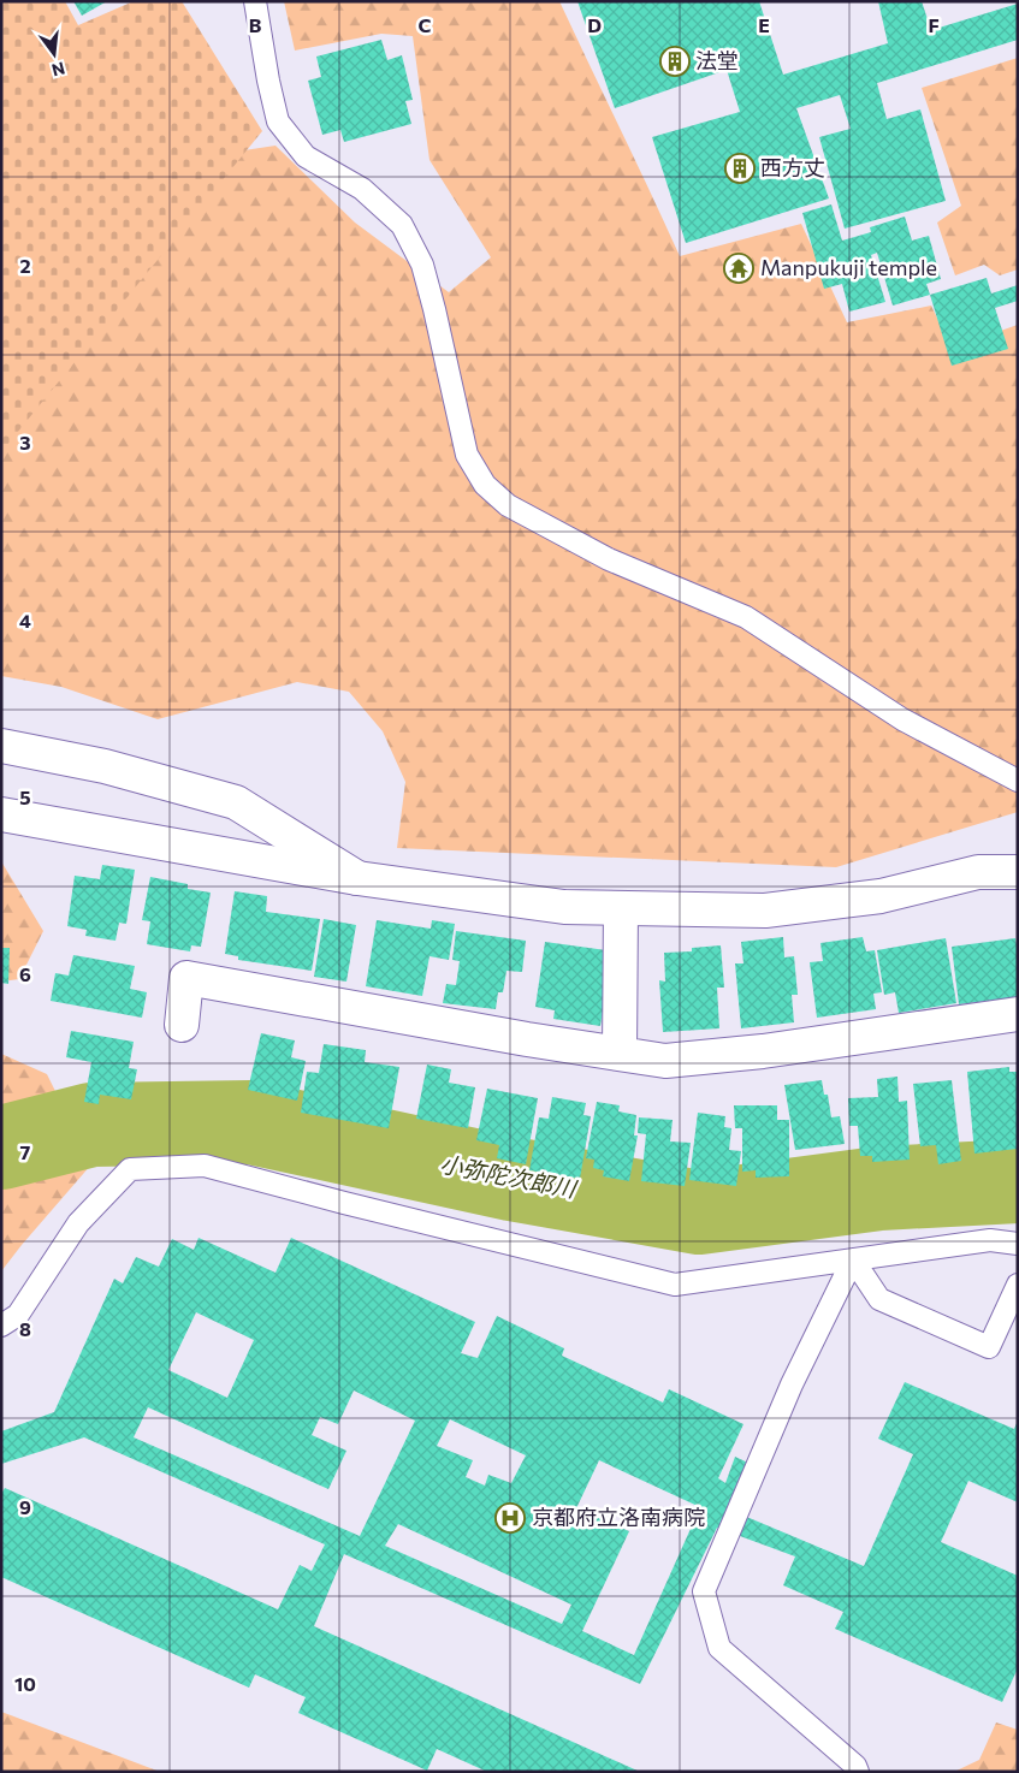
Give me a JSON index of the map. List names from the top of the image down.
{
  "water": ["小弥陀次郎川"],
  "places": {
    "building": ["法堂", "西方丈"],
    "temple": ["Manpukuji temple"],
    "hospital": ["京都府立洛南病院"]
  },
  "north": "bottom",
  "grid": {
    "columns": [
      "B",
      "C",
      "D",
      "E",
      "F"
    ],
    "rows": [
      "2",
      "3",
      "4",
      "5",
      "6",
      "7",
      "8",
      "9",
      "10"
    ]
  }
}
